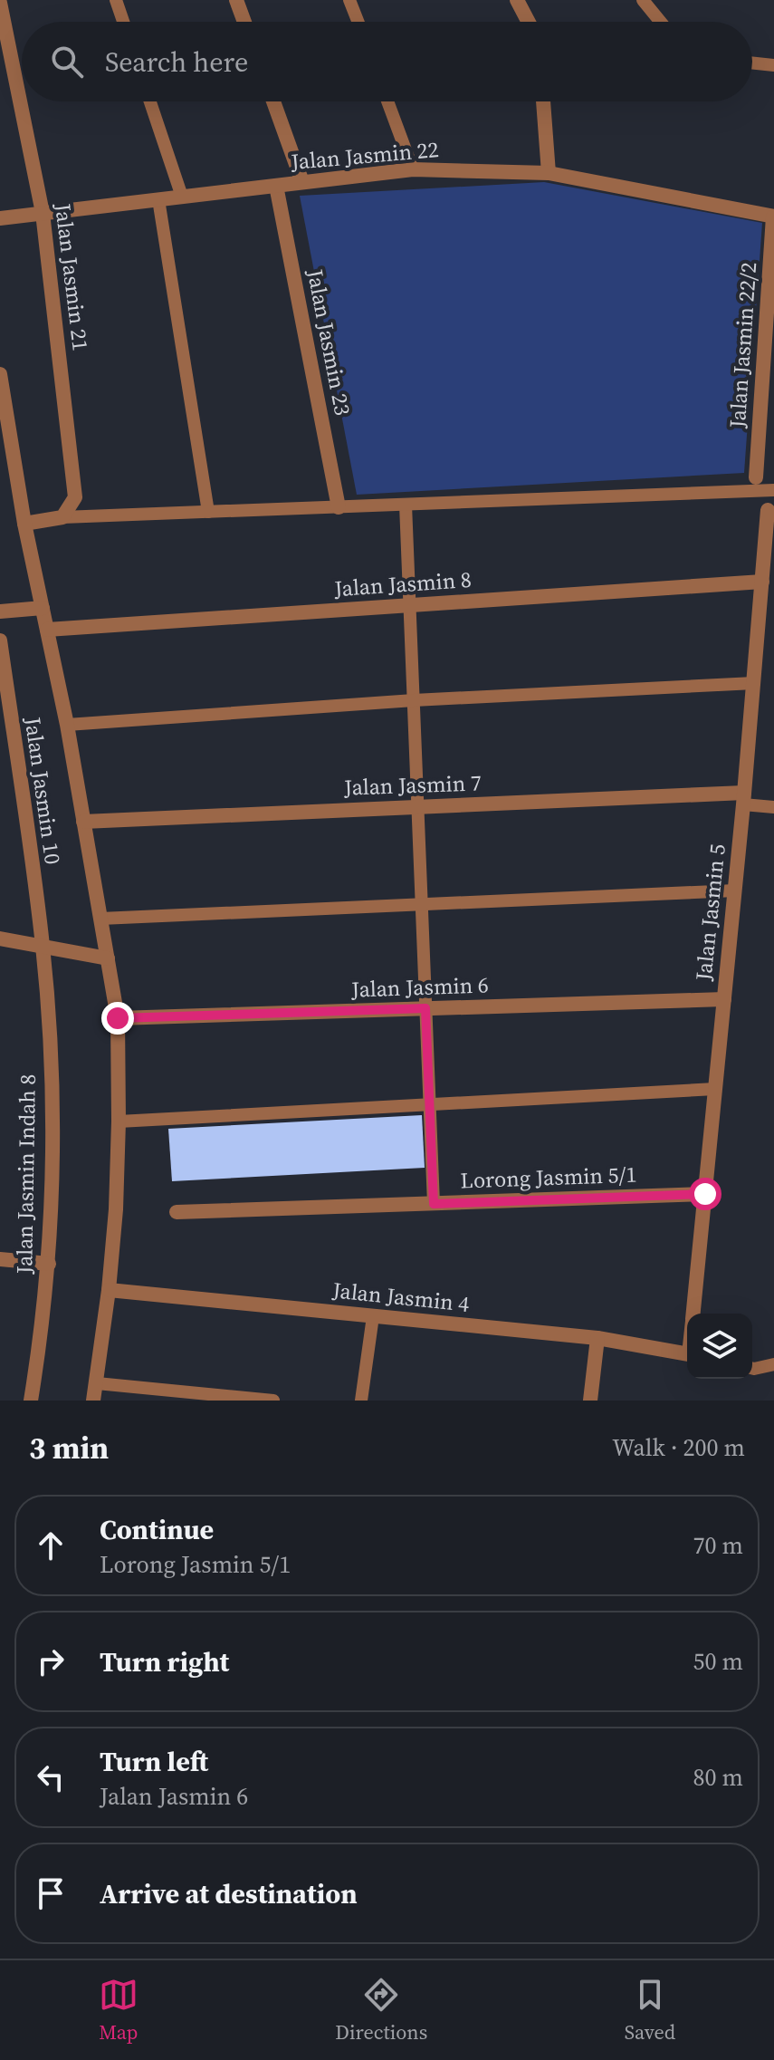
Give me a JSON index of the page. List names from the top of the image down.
{
  "streets": {
    "street": [
      "Jalan Jasmin 22",
      "Jalan Jasmin 21",
      "Jalan Jasmin 23",
      "Jalan Jasmin 22/2",
      "Jalan Jasmin 8",
      "Jalan Jasmin 7",
      "Jalan Jasmin 10",
      "Jalan Jasmin 5",
      "Jalan Jasmin 6",
      "Jalan Jasmin Indah 8",
      "Lorong Jasmin 5/1",
      "Jalan Jasmin 4"
    ]
  },
  "crossings": [
    ["Jalan Jasmin 22", "Jalan Jasmin 21"],
    ["Jalan Jasmin 22", "Jalan Jasmin 23"],
    ["Jalan Jasmin 22", "Jalan Jasmin 22/2"],
    ["Jalan Jasmin 8", "Jalan Jasmin 5"],
    ["Jalan Jasmin 7", "Jalan Jasmin 5"],
    ["Jalan Jasmin 10", "Jalan Jasmin Indah 8"],
    ["Jalan Jasmin 5", "Jalan Jasmin 6"],
    ["Jalan Jasmin 5", "Lorong Jasmin 5/1"]
  ],
  "page": {
    "search": "Search here",
    "heading": ["3 min", "Walk · 200 m"],
    "list": [
      ["Continue", "Lorong Jasmin 5/1", "70 m"],
      ["Turn right", "50 m"],
      ["Turn left", "Jalan Jasmin 6", "80 m"],
      "Arrive at destination"
    ],
    "nav": ["Map", "Directions", "Saved"]
  }
}
